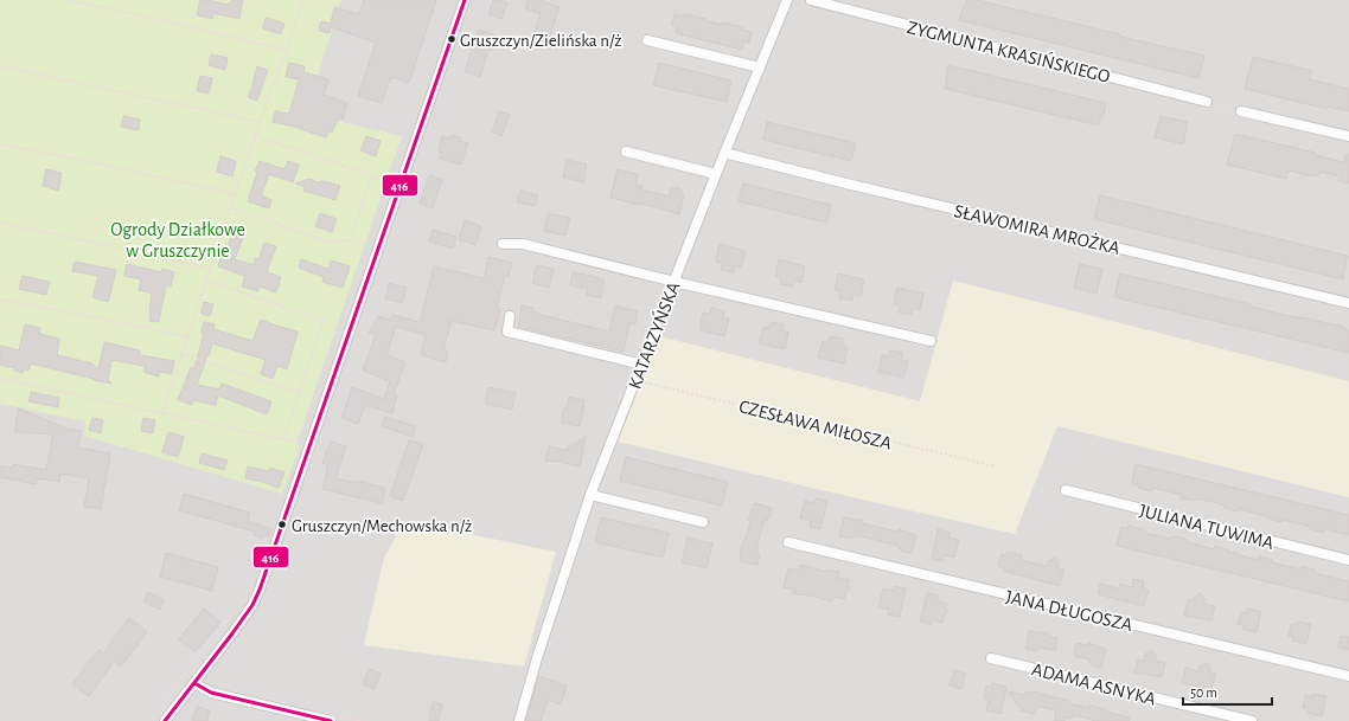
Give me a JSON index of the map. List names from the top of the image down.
{
  "streets": {
    "street": [
      "ZYGMUNTA KRASIŃSKIEGO",
      "SŁAWOMIRA MROŻKA",
      "KATARZYŃSKA",
      "JULIANA TUWIMA",
      "JANA DŁUGOSZA",
      "ADAMA ASNYKA"
    ],
    "path": ["CZESŁAWA MIŁOSZA"]
  },
  "crossings": [
    ["SŁAWOMIRA MROŻKA", "KATARZYŃSKA"],
    ["KATARZYŃSKA", "CZESŁAWA MIŁOSZA"]
  ],
  "parks": ["Ogrody Działkowe w Gruszczynie"],
  "places": ["Gruszczyn/Zielińska n/ż", "Gruszczyn/Mechowska n/ż"],
  "lines": ["transit line 416"],
  "scale_bar": "50 m"
}
